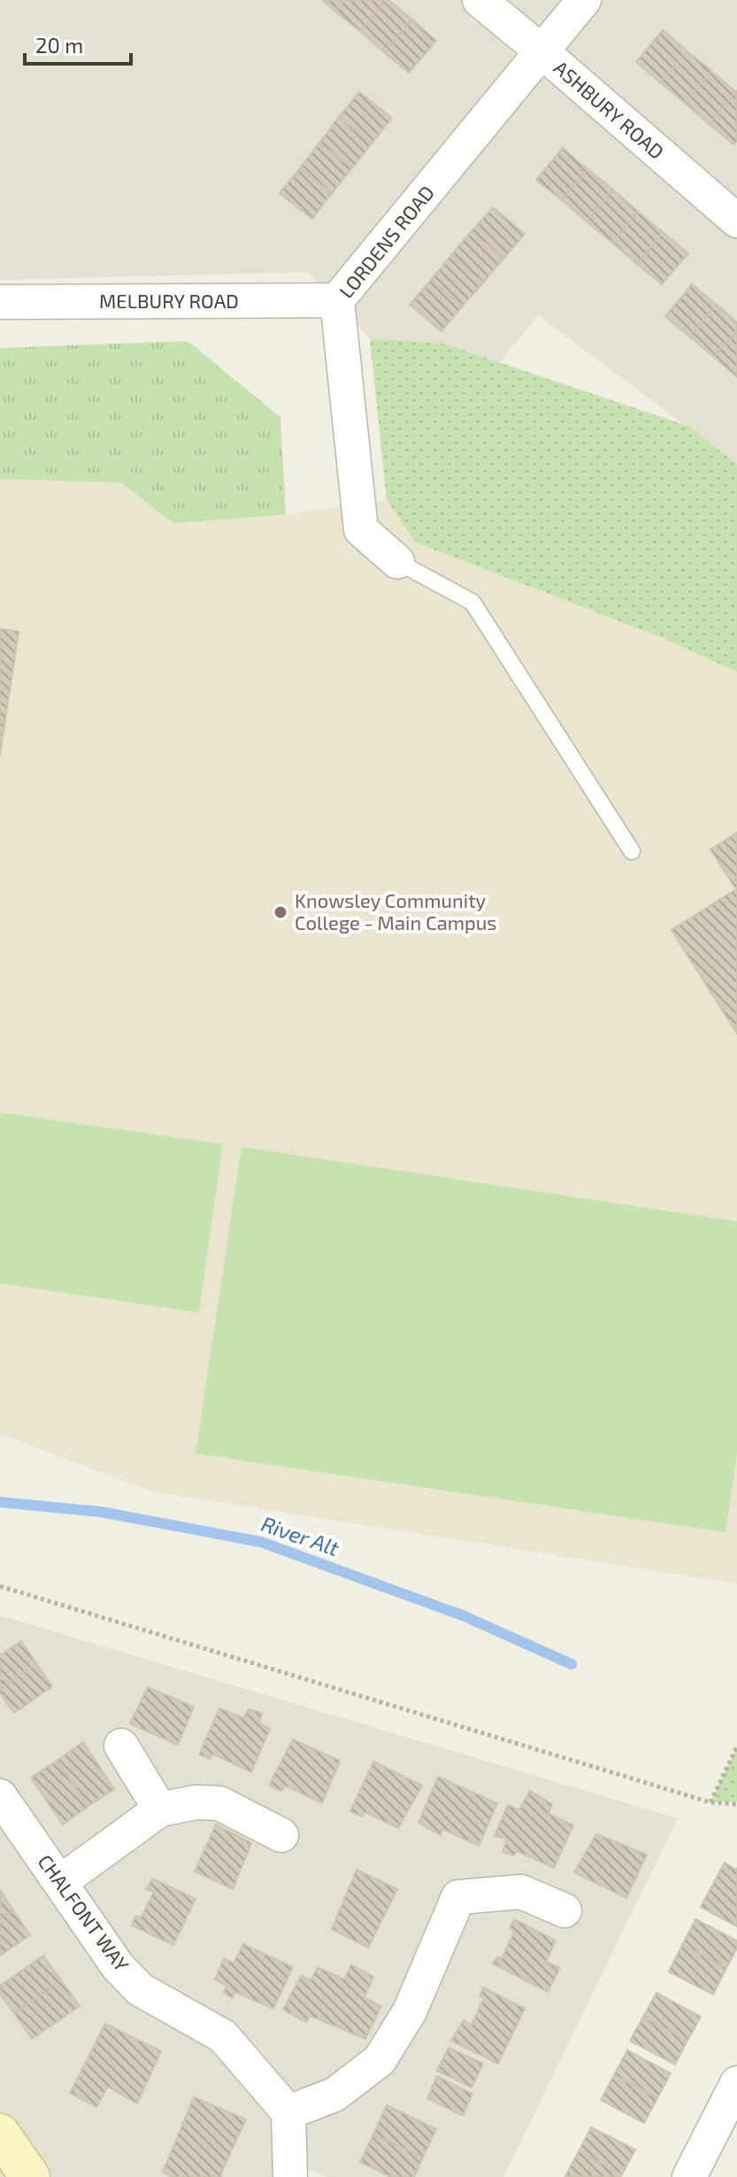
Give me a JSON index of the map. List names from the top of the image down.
{
  "streets": {
    "street": [
      "ASHBURY ROAD",
      "LORDENS ROAD",
      "MELBURY ROAD",
      "CHALFONT WAY"
    ]
  },
  "crossings": [
    ["ASHBURY ROAD", "LORDENS ROAD"],
    ["LORDENS ROAD", "MELBURY ROAD"]
  ],
  "water": ["River Alt"],
  "places": ["Knowsley Community College - Main Campus"],
  "scale_bar": "20 m"
}
